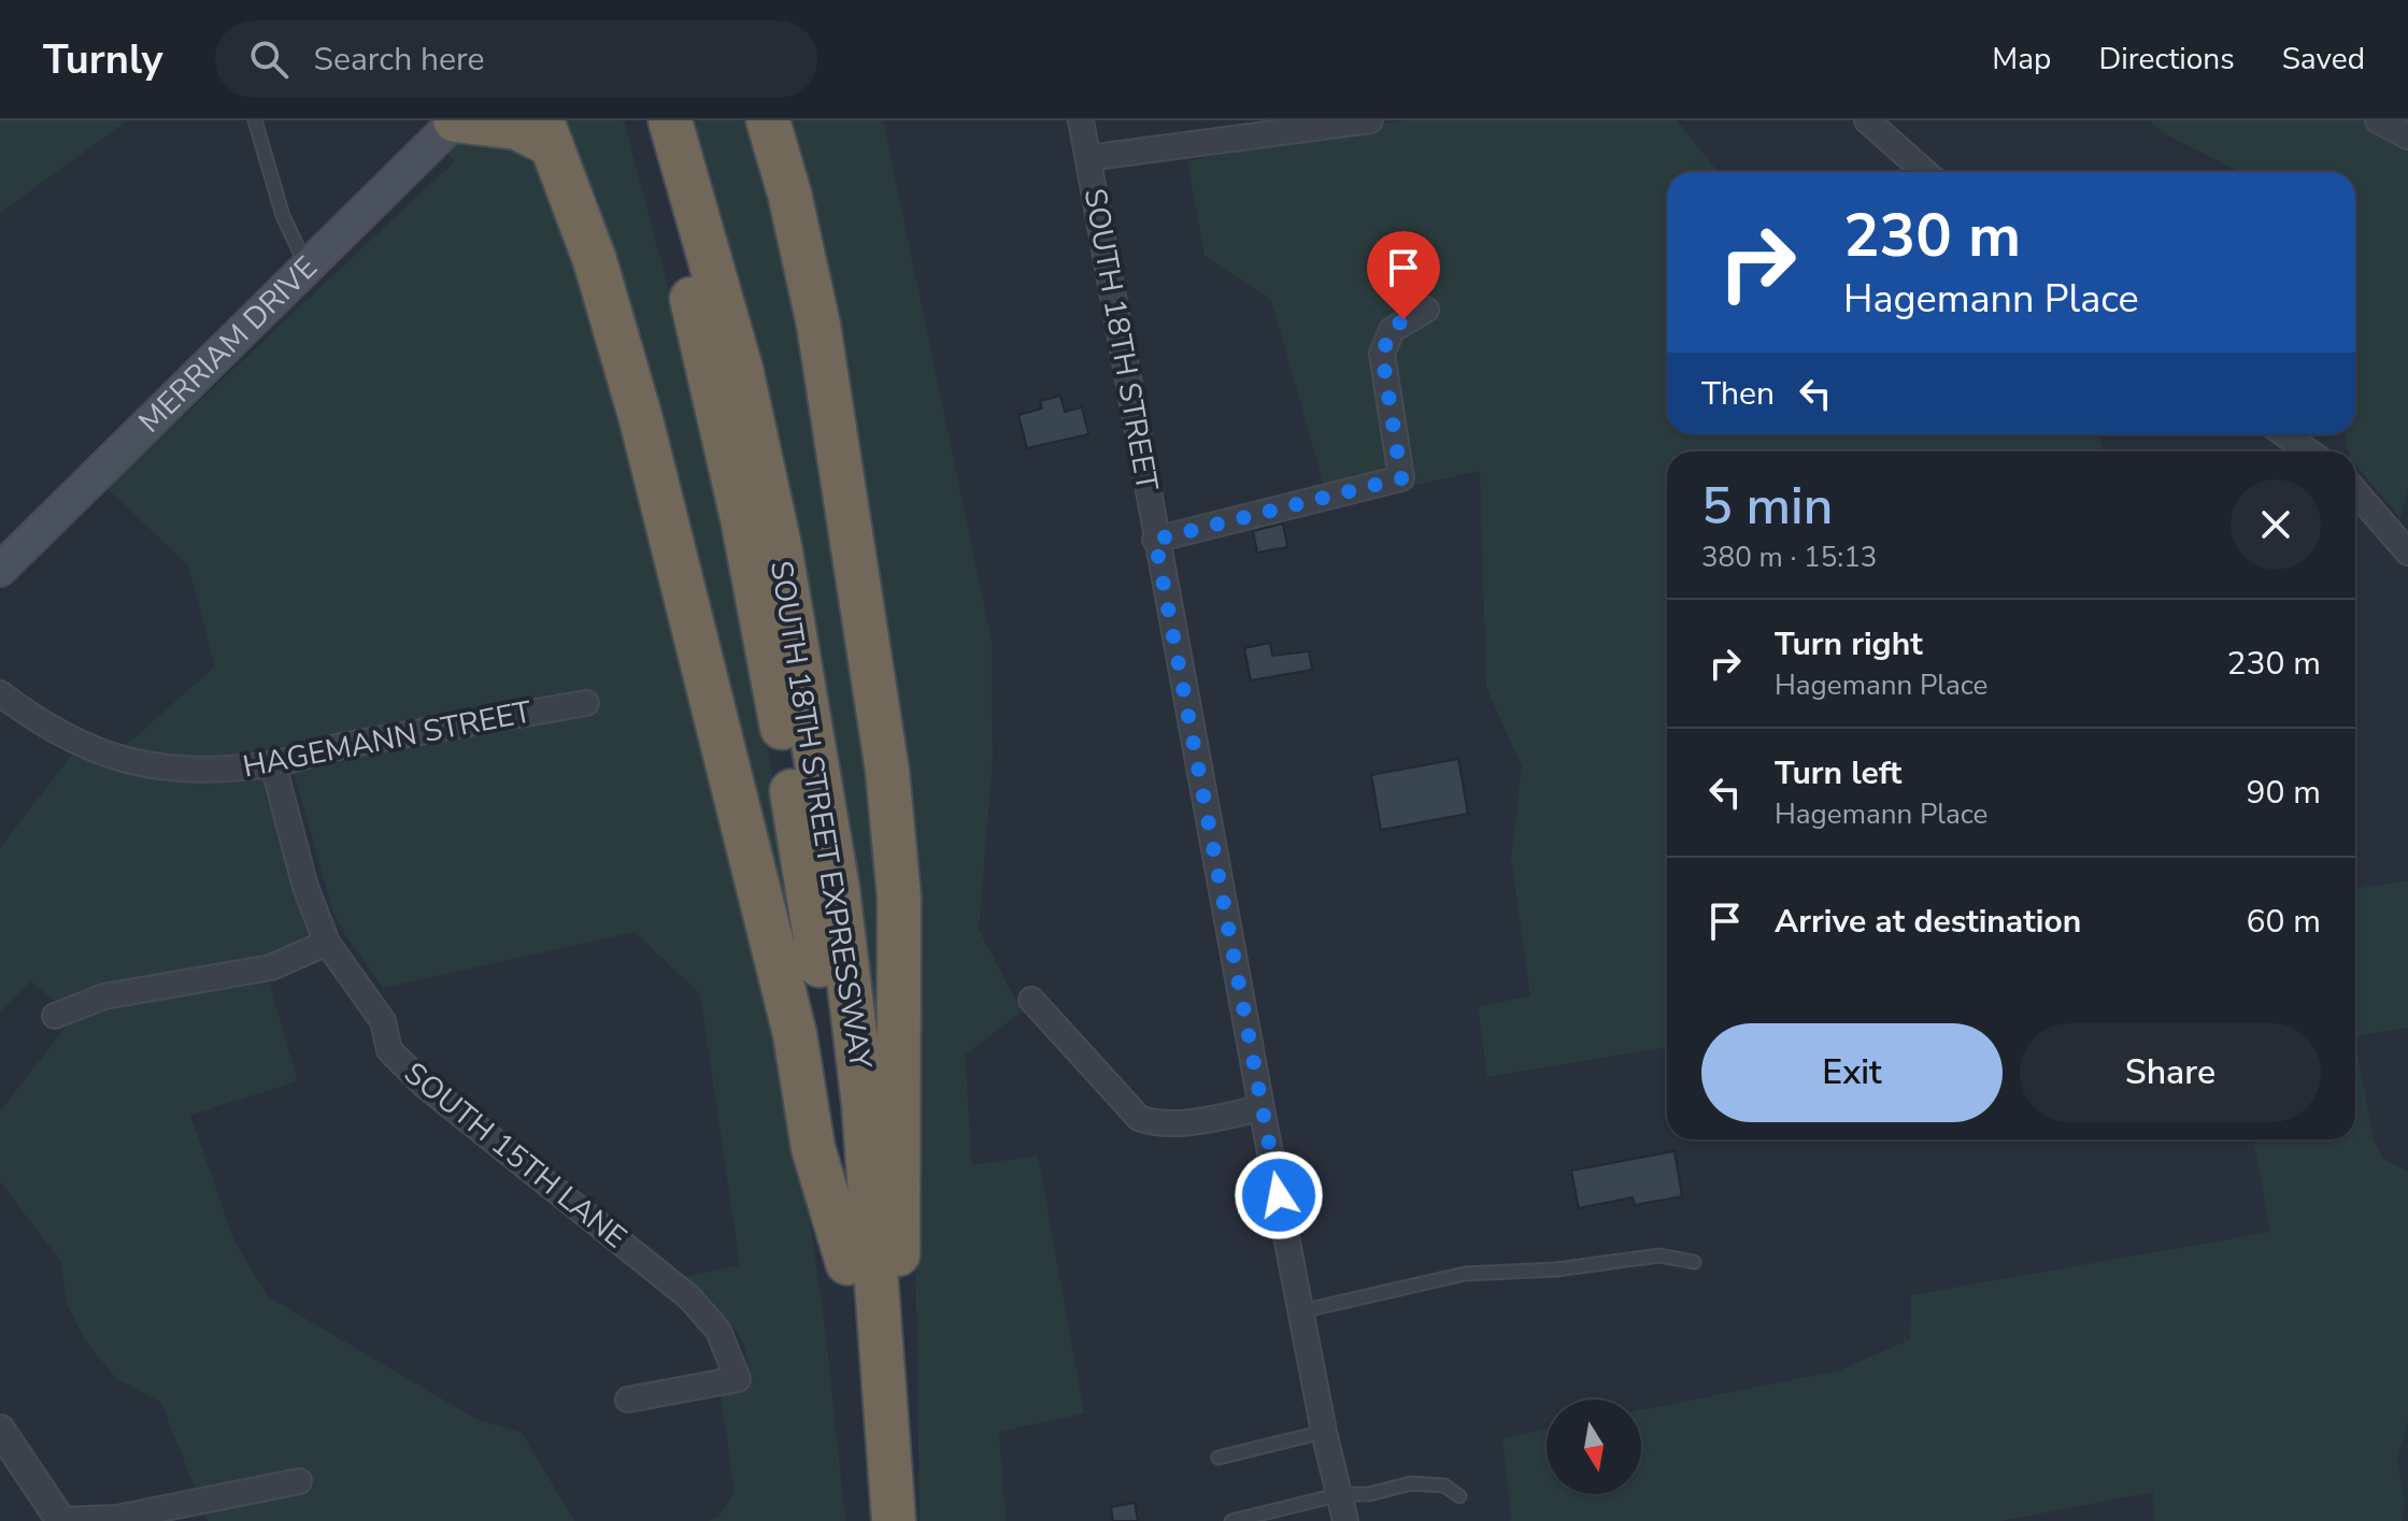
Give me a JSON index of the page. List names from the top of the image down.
{
  "streets": {
    "highway": ["SOUTH 18TH STREET EXPRESSWAY"],
    "main road": ["MERRIAM DRIVE"],
    "street": ["SOUTH 18TH STREET", "HAGEMANN STREET", "SOUTH 15TH LANE"]
  },
  "crossings": [
    ["HAGEMANN STREET", "SOUTH 15TH LANE"]
  ],
  "north": "bottom",
  "page": {
    "header": "Turnly",
    "search": "Search here",
    "nav": ["Map", "Directions", "Saved"],
    "turn": ["230 m", "Hagemann Place"],
    "then": "Then",
    "heading": ["5 min", "380 m · 15:13"],
    "list": [
      {
        "name": "Turn right",
        "note": "Hagemann Place",
        "value": "230 m"
      },
      {
        "name": "Turn left",
        "note": "Hagemann Place",
        "value": "90 m"
      },
      {
        "name": "Arrive at destination",
        "value": "60 m"
      }
    ],
    "buttons": ["Exit", "Share"]
  }
}
